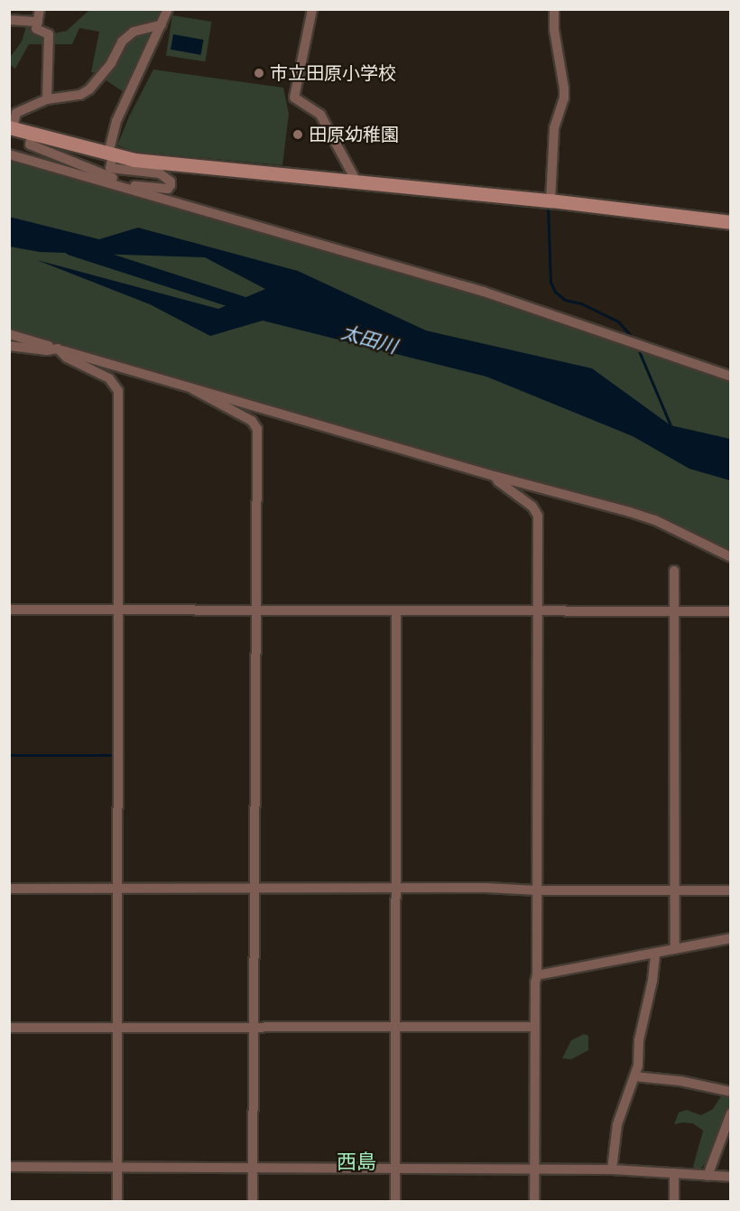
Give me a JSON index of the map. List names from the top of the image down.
{
  "districts": ["西島"],
  "water": ["太田川"],
  "places": ["市立田原小学校", "田原幼稚園"]
}
